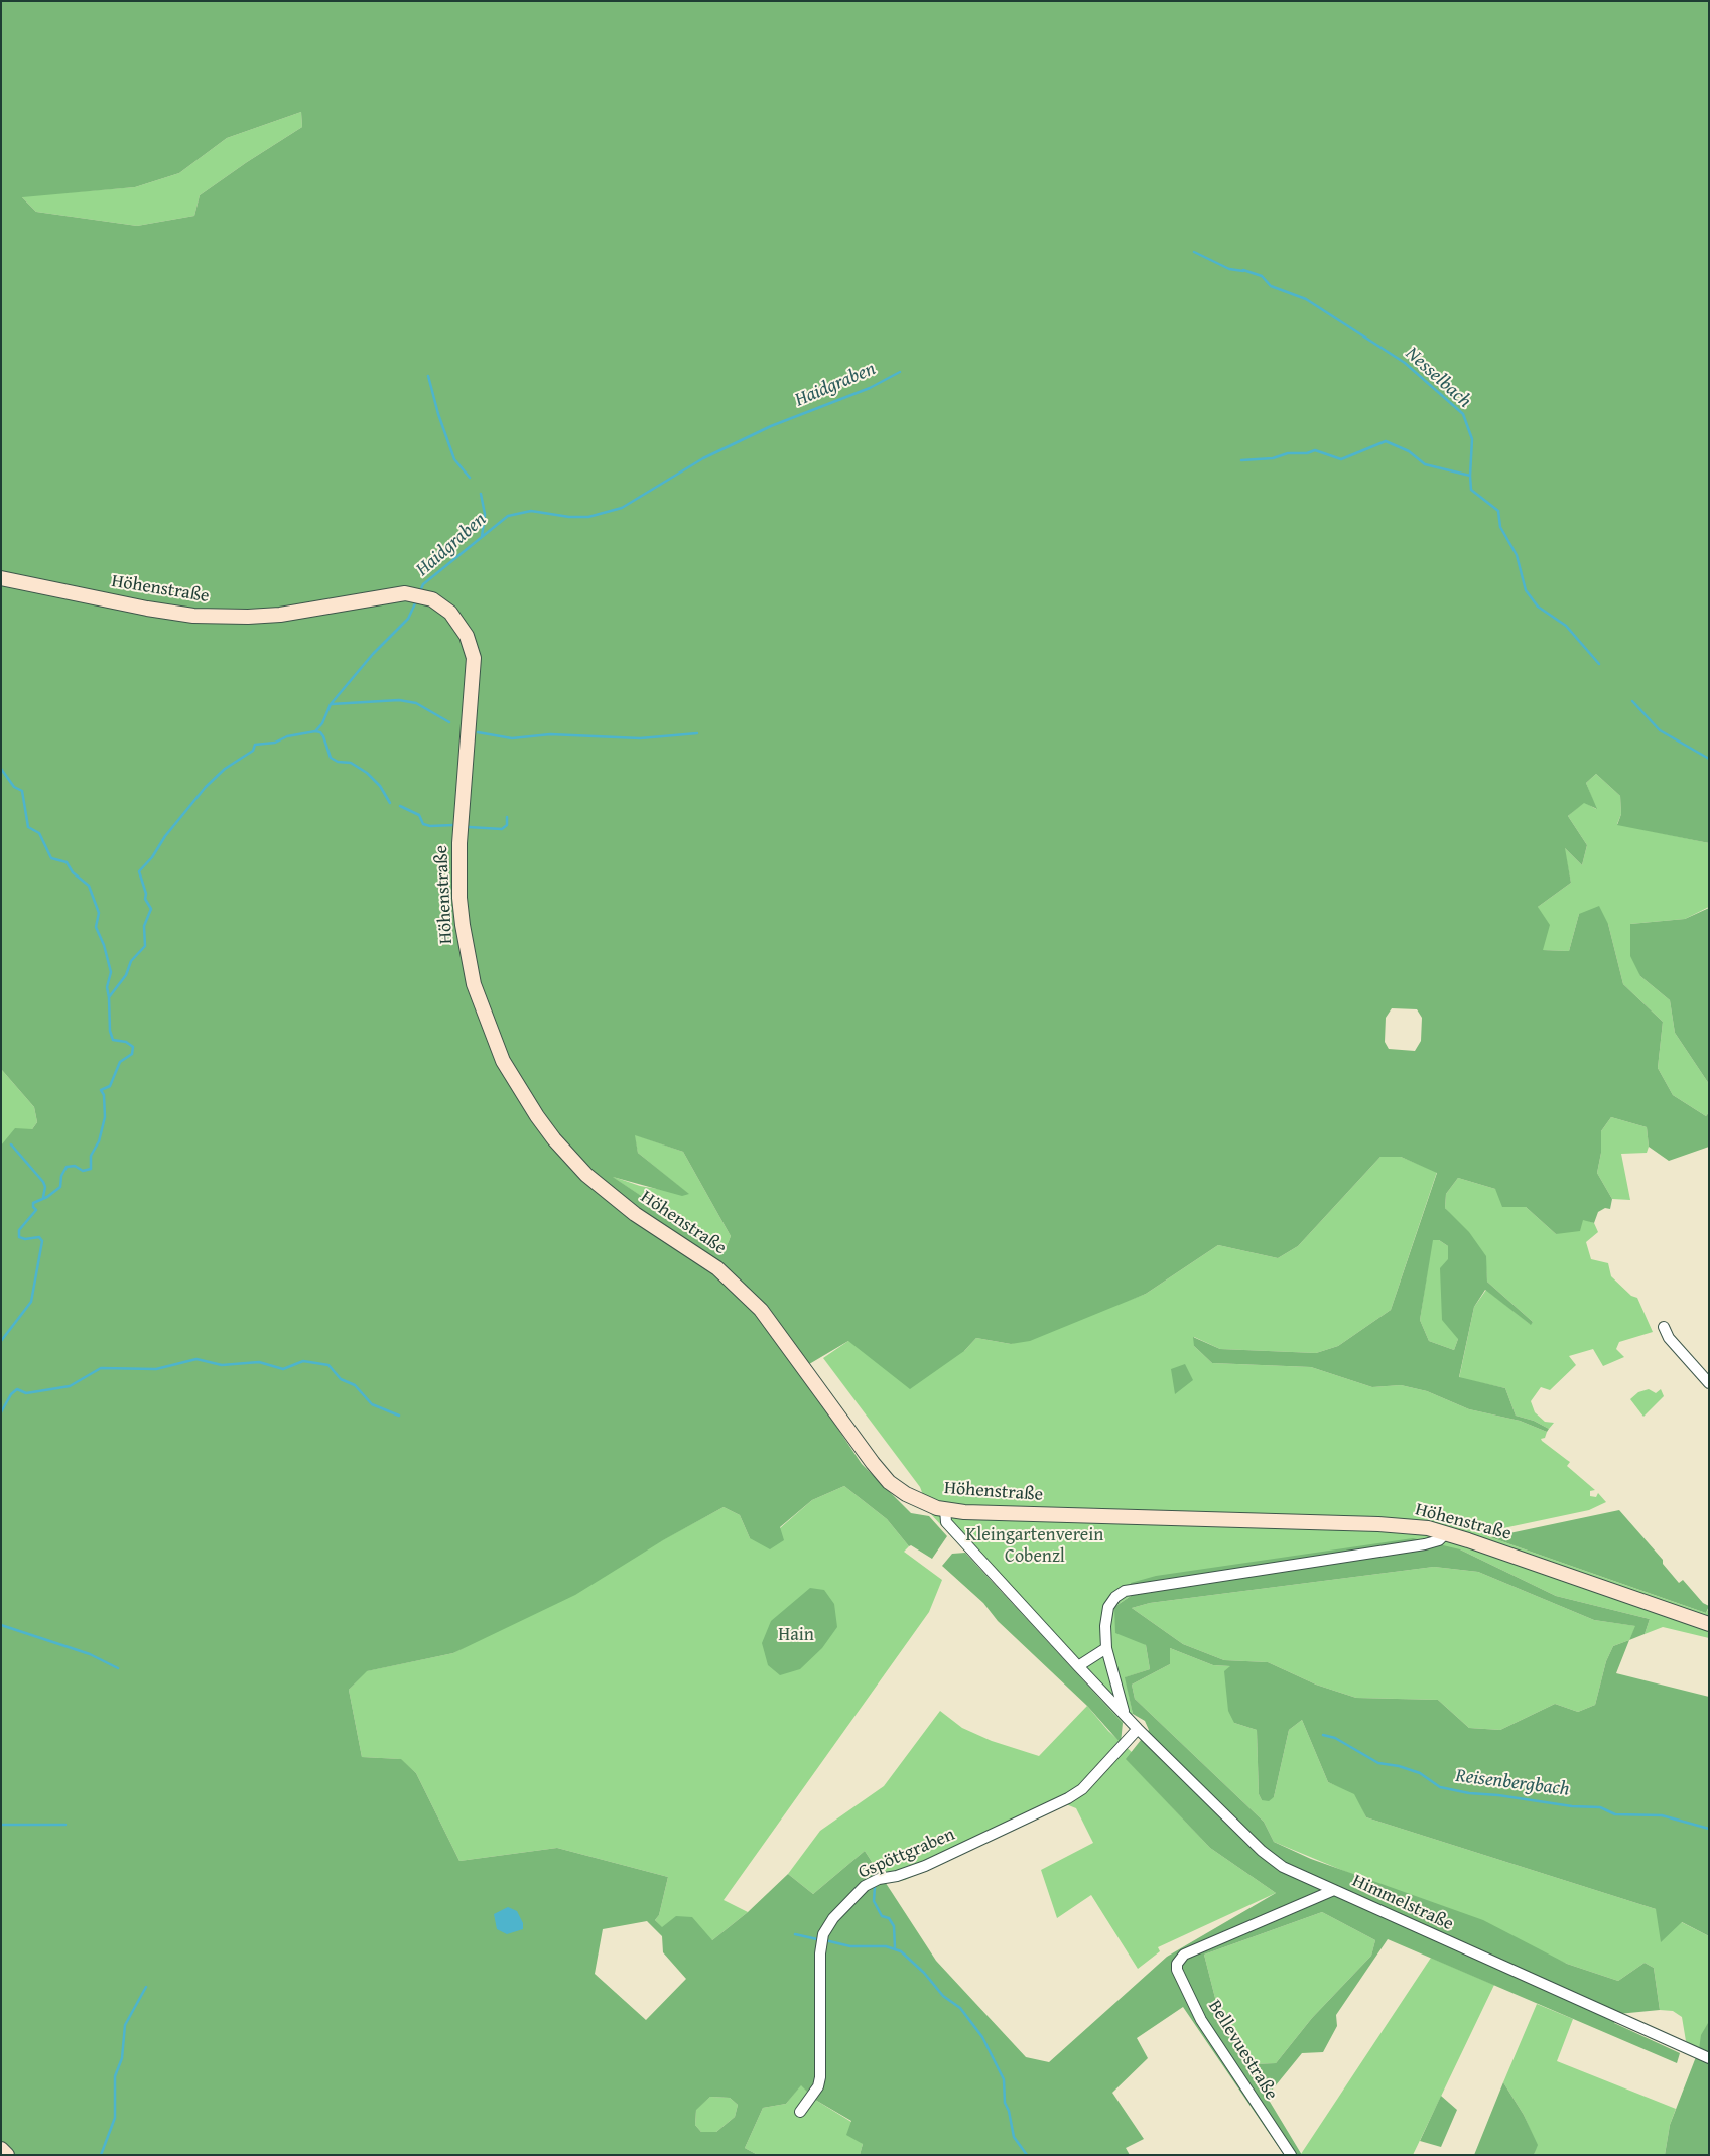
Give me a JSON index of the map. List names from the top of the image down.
{
  "streets": {
    "street": [
      "Höhenstraße",
      "Gspöttgraben",
      "Himmelstraße",
      "Bellevuestraße"
    ]
  },
  "crossings": [
    ["Höhenstraße", "Himmelstraße"],
    ["Gspöttgraben", "Himmelstraße"],
    ["Himmelstraße", "Bellevuestraße"]
  ],
  "water": ["Nesselbach", "Haidgraben", "Reisenbergbach"],
  "parks": ["Kleingartenverein Cobenzl", "Hain"]
}
